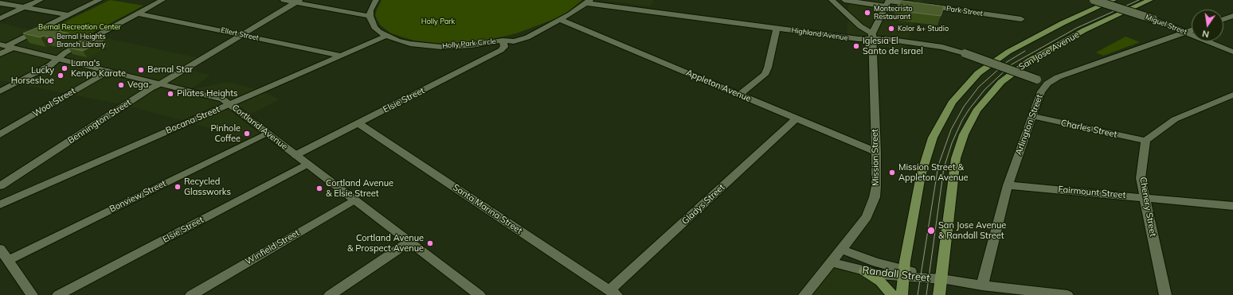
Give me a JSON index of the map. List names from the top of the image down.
{
  "streets": {
    "main road": ["San Jose Avenue"],
    "street": [
      "Park Street",
      "Miguel Street",
      "Ellert Street",
      "Highland Avenue",
      "Holly Park Circle",
      "Appleton Avenue",
      "Elsie Street",
      "Wool Street",
      "Bocana Street",
      "Bennington Street",
      "Arlington Street",
      "Cortland Avenue",
      "Charles Street",
      "Mission Street",
      "Fairmount Street",
      "Bonview Street",
      "Gladys Street",
      "Chenery Street",
      "Santa Marina Street",
      "Winfield Street",
      "Randall Street"
    ]
  },
  "crossings": [
    ["Park Street", "Mission Street"],
    ["Miguel Street", "San Jose Avenue"],
    ["Ellert Street", "Bocana Street"],
    ["Ellert Street", "Bennington Street"],
    ["Highland Avenue", "Holly Park Circle"],
    ["Highland Avenue", "Arlington Street"],
    ["Highland Avenue", "Mission Street"],
    ["Holly Park Circle", "Appleton Avenue"],
    ["Holly Park Circle", "Elsie Street"],
    ["Holly Park Circle", "Bocana Street"],
    ["San Jose Avenue", "Randall Street"],
    ["Appleton Avenue", "Mission Street"],
    ["Appleton Avenue", "Gladys Street"],
    ["Elsie Street", "Cortland Avenue"],
    ["Elsie Street", "Santa Marina Street"],
    ["Wool Street", "Cortland Avenue"],
    ["Bocana Street", "Cortland Avenue"],
    ["Bennington Street", "Cortland Avenue"],
    ["Arlington Street", "Charles Street"],
    ["Arlington Street", "Fairmount Street"],
    ["Arlington Street", "Randall Street"],
    ["Cortland Avenue", "Bonview Street"],
    ["Cortland Avenue", "Winfield Street"],
    ["Charles Street", "Chenery Street"],
    ["Mission Street", "Randall Street"],
    ["Fairmount Street", "Chenery Street"],
    ["Gladys Street", "Santa Marina Street"]
  ],
  "parks": ["Holly Park", "Bernal Recreation Center"],
  "places": [
    "Montecristo Restaurant",
    "Kolor &+ Studio",
    "Bernal Heights Branch Library",
    "Iglesia El Santo de Israel",
    "Lama's Kenpo Karate",
    "Bernal Star",
    "Lucky Horseshoe",
    "Vega",
    "Pilates Heights",
    "Pinhole Coffee",
    "Mission Street & Appleton Avenue",
    "Recycled Glassworks",
    "Cortland Avenue & Elsie Street",
    "San Jose Avenue & Randall Street",
    "Cortland Avenue & Prospect Avenue"
  ],
  "north": "bottom"
}
